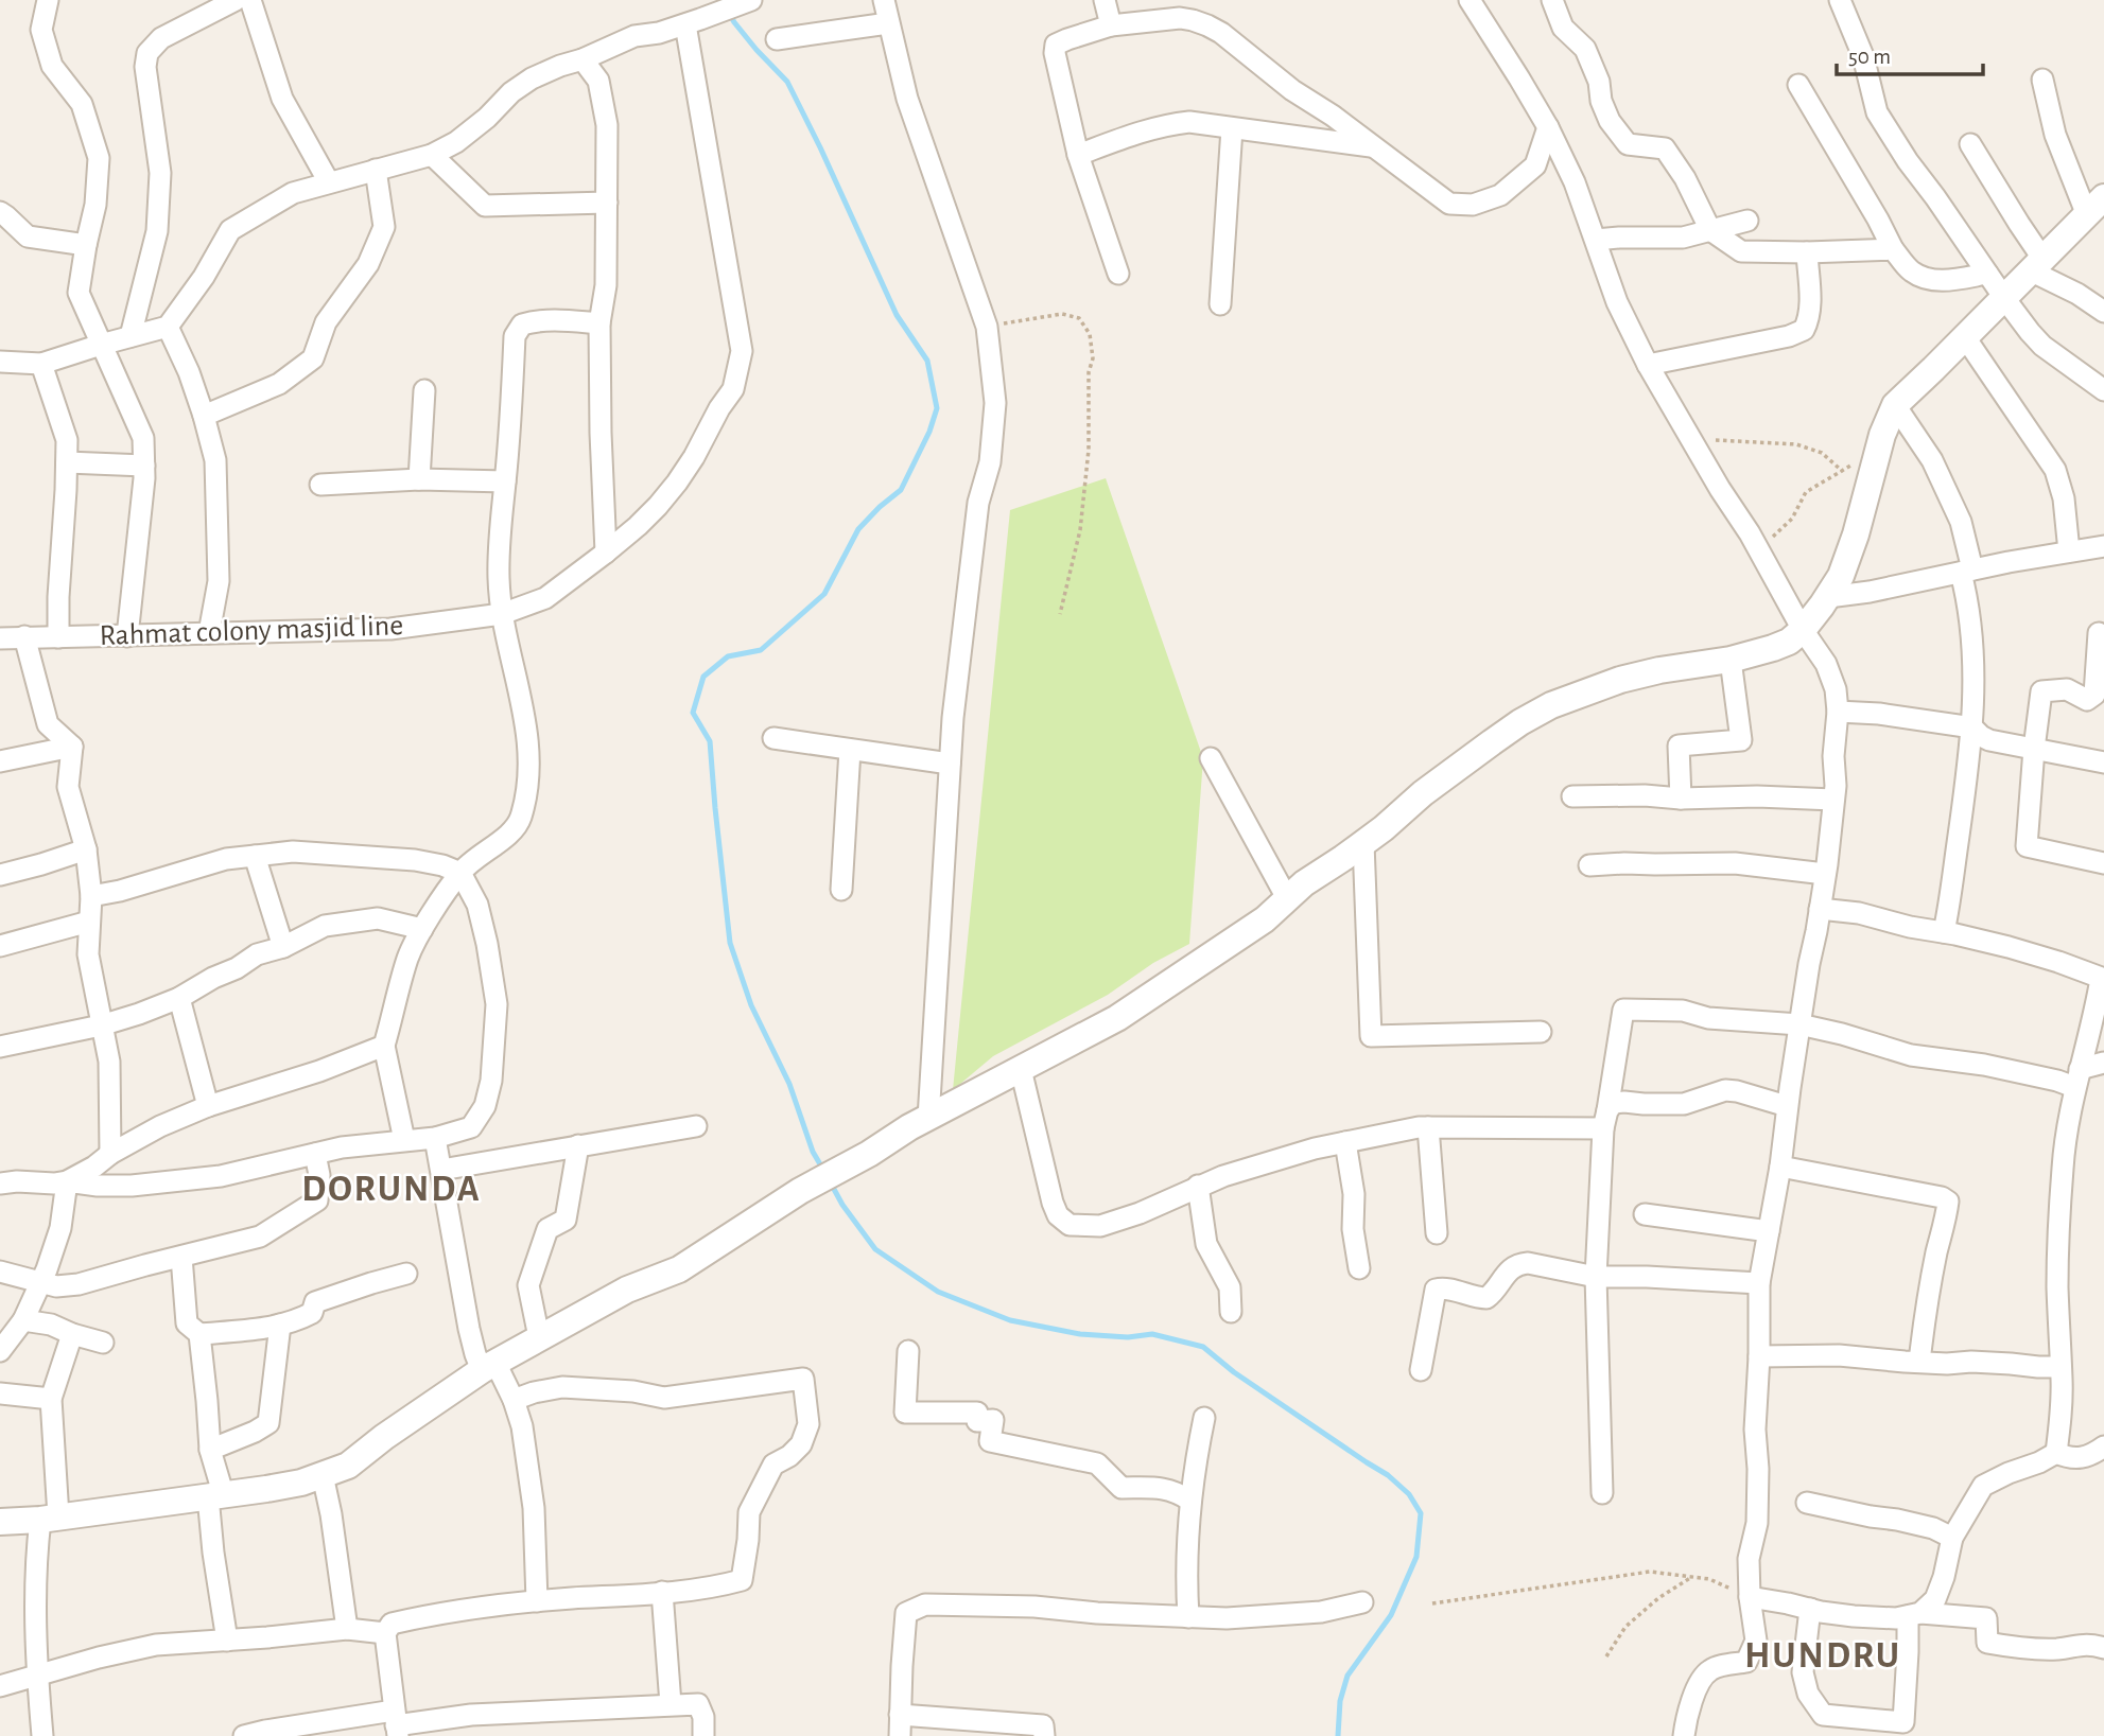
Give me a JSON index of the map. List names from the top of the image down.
{
  "streets": {
    "street": ["Rahmat colony masjid line"]
  },
  "districts": ["DORUNDA", "HUNDRU"],
  "scale_bar": "50 m"
}
